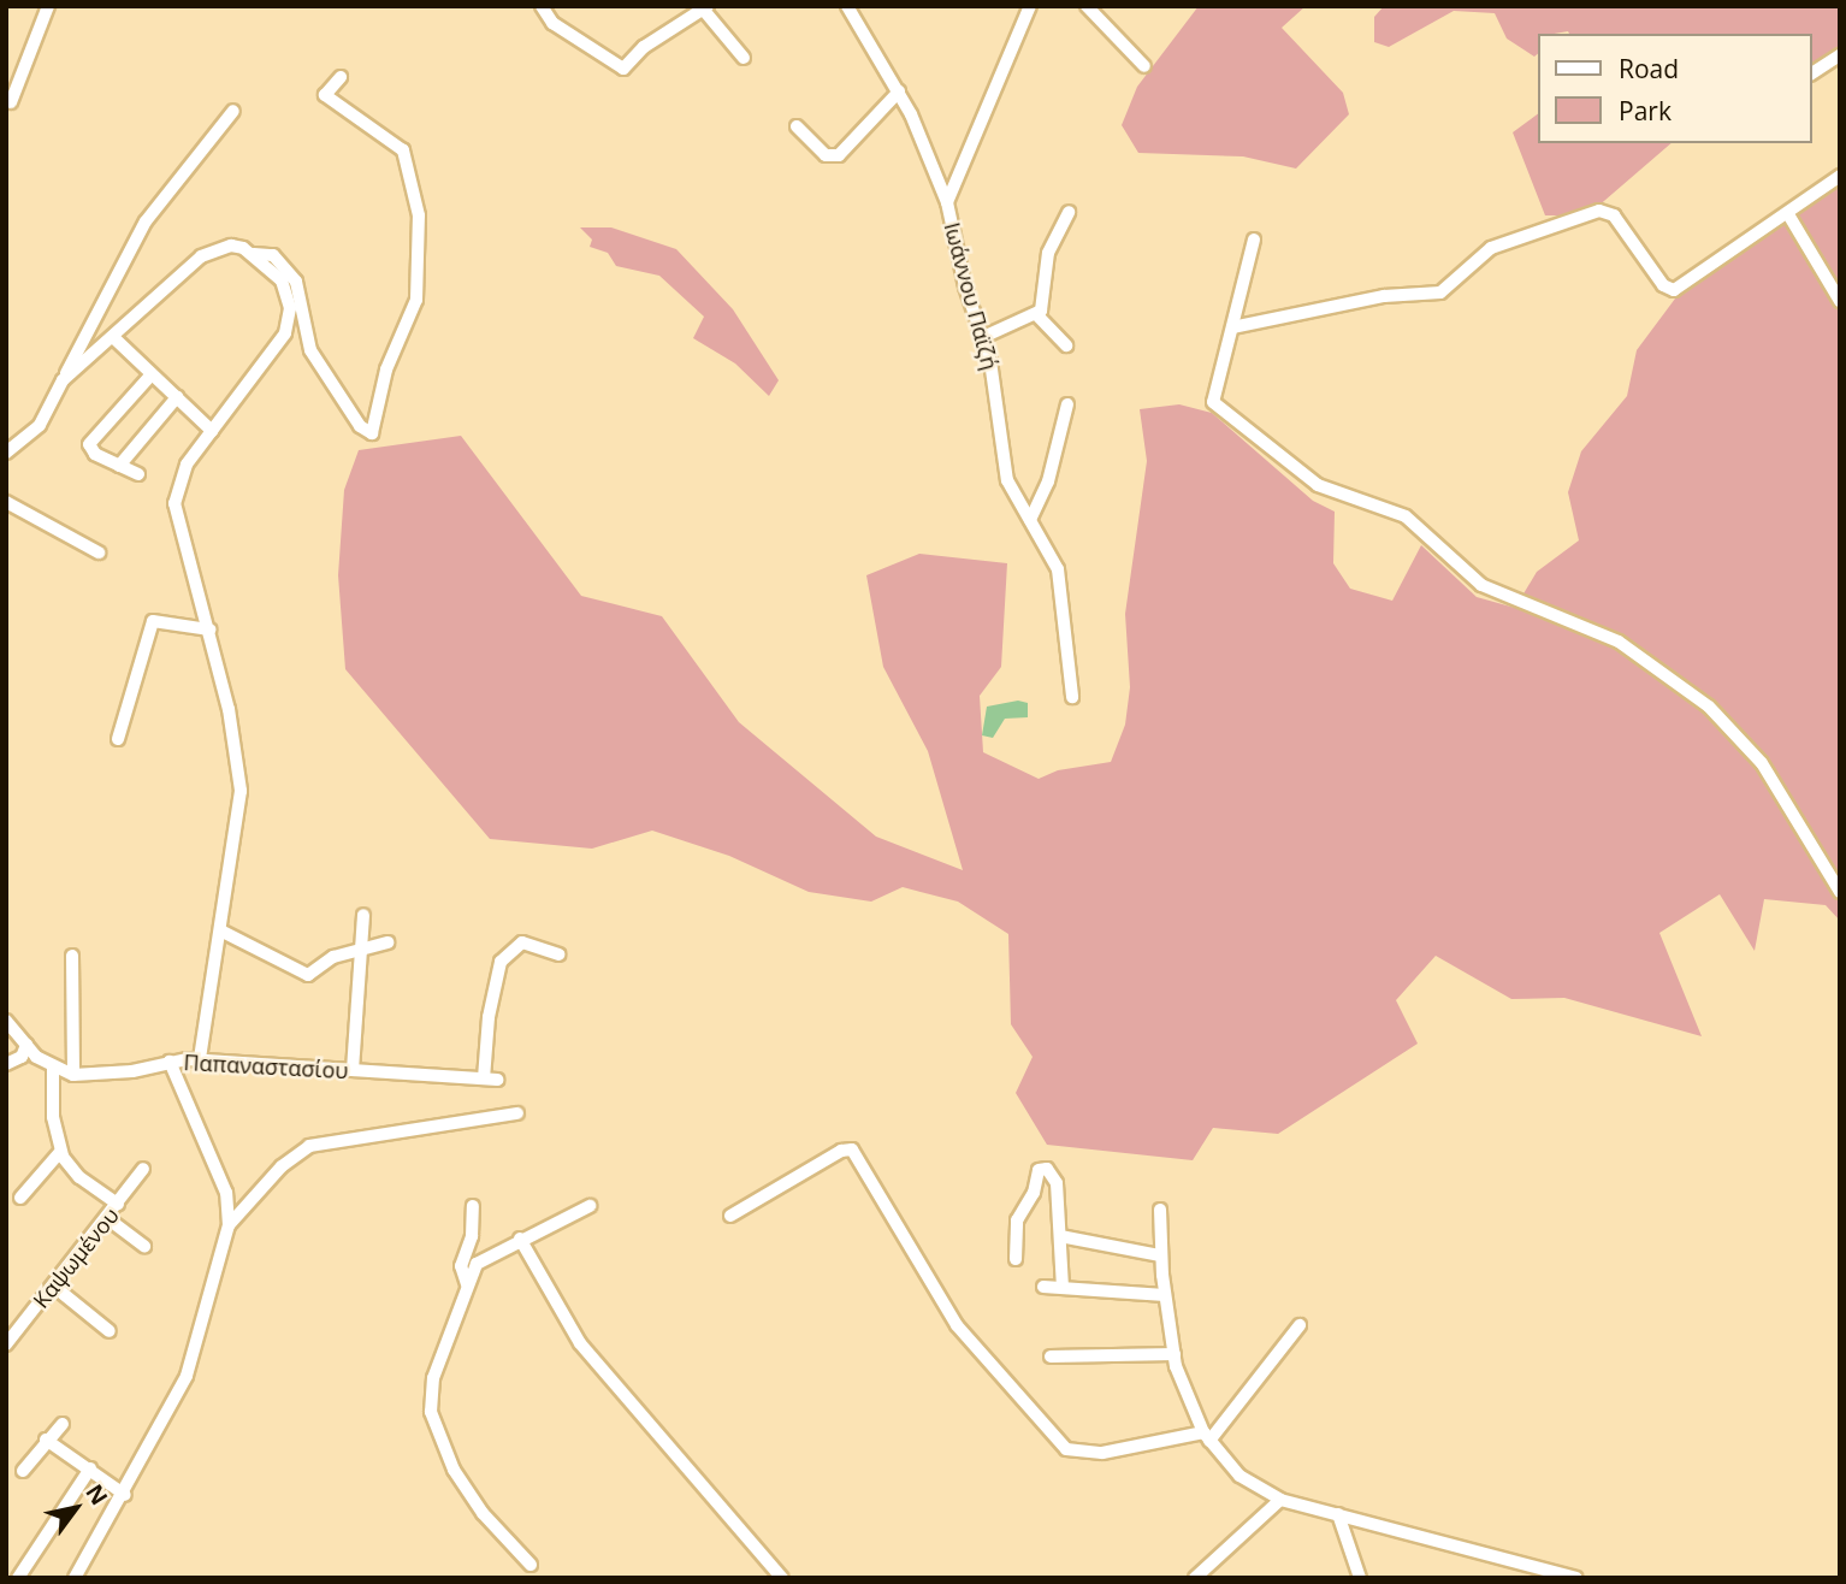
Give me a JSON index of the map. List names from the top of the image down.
{
  "streets": {
    "street": ["Ιωάννου Παϊζή", "Παπαναστασίου", "Καψωμένου"]
  },
  "legend": ["Road", "Park"],
  "north": "top right"
}
